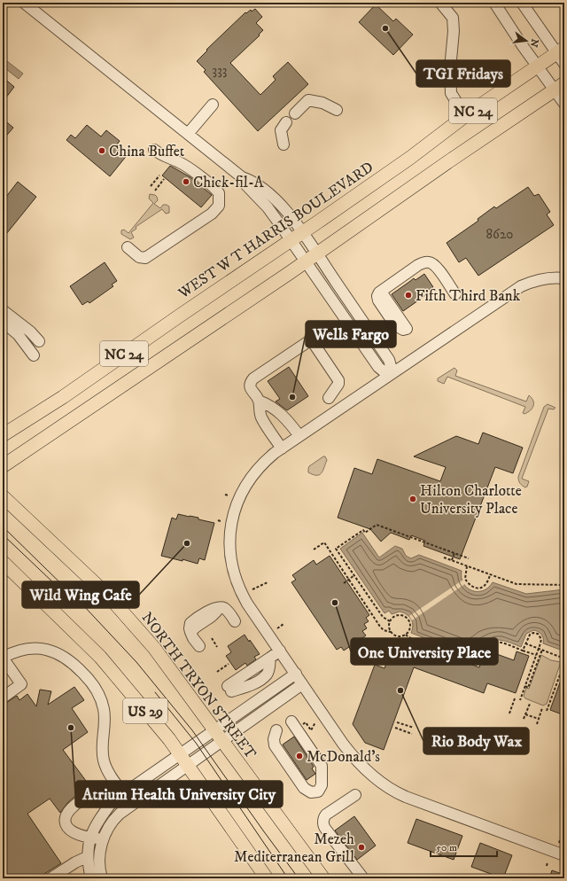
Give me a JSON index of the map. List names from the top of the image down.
{
  "streets": {
    "main road": [
      "NC 24",
      "WEST W T HARRIS BOULEVARD",
      "NORTH TRYON STREET",
      "US 29"
    ]
  },
  "places": [
    "TGI Fridays",
    "China Buffet",
    "Chick-fil-A",
    "Fifth Third Bank",
    "Wells Fargo",
    "Hilton Charlotte University Place",
    "Wild Wing Cafe",
    "One University Place",
    "Rio Body Wax",
    "Atrium Health University City",
    "McDonald's",
    "Mezeh Mediterranean Grill"
  ],
  "house_numbers": ["333", "8620"],
  "scale_bar": "50 m",
  "north": "right"
}
